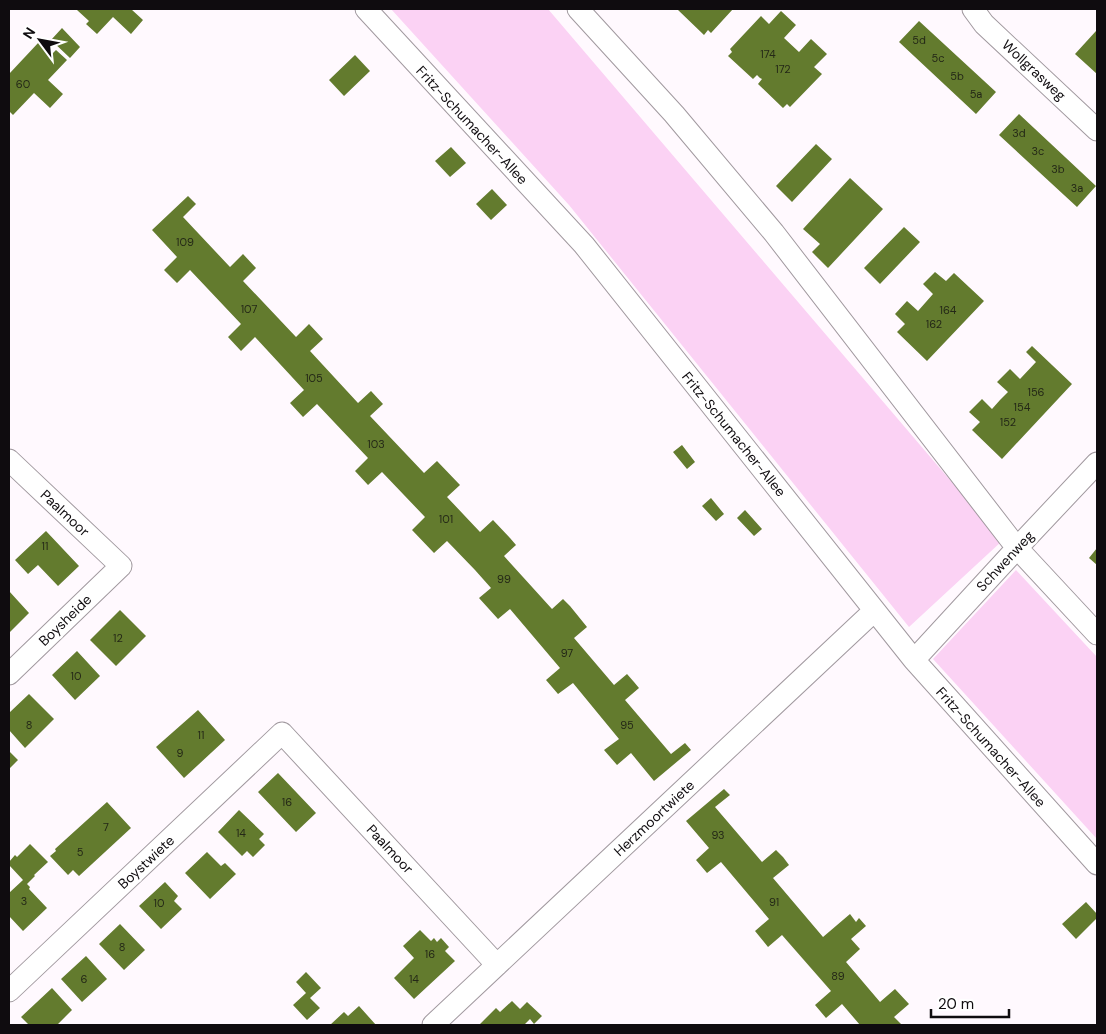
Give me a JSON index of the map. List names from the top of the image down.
{
  "streets": {
    "street": [
      "Wollgrasweg",
      "Fritz-Schumacher-Allee",
      "Paalmoor",
      "Schwenweg",
      "Boysheide",
      "Herzmoortwiete",
      "Boystwiete"
    ]
  },
  "crossings": [
    ["Fritz-Schumacher-Allee", "Schwenweg"],
    ["Fritz-Schumacher-Allee", "Herzmoortwiete"],
    ["Paalmoor", "Boysheide"],
    ["Paalmoor", "Herzmoortwiete"],
    ["Paalmoor", "Boystwiete"]
  ],
  "house_numbers": [
    "5d",
    "174",
    "5c",
    "172",
    "5b",
    "60",
    "5a",
    "3d",
    "3c",
    "3b",
    "3a",
    "109",
    "107",
    "164",
    "162",
    "105",
    "156",
    "154",
    "152",
    "103",
    "101",
    "11",
    "99",
    "12",
    "97",
    "10",
    "8",
    "95",
    "11",
    "9",
    "16",
    "7",
    "14",
    "93",
    "5",
    "3",
    "91",
    "10",
    "8",
    "16",
    "89",
    "6",
    "14"
  ],
  "scale_bar": "20 m",
  "north": "top left"
}
